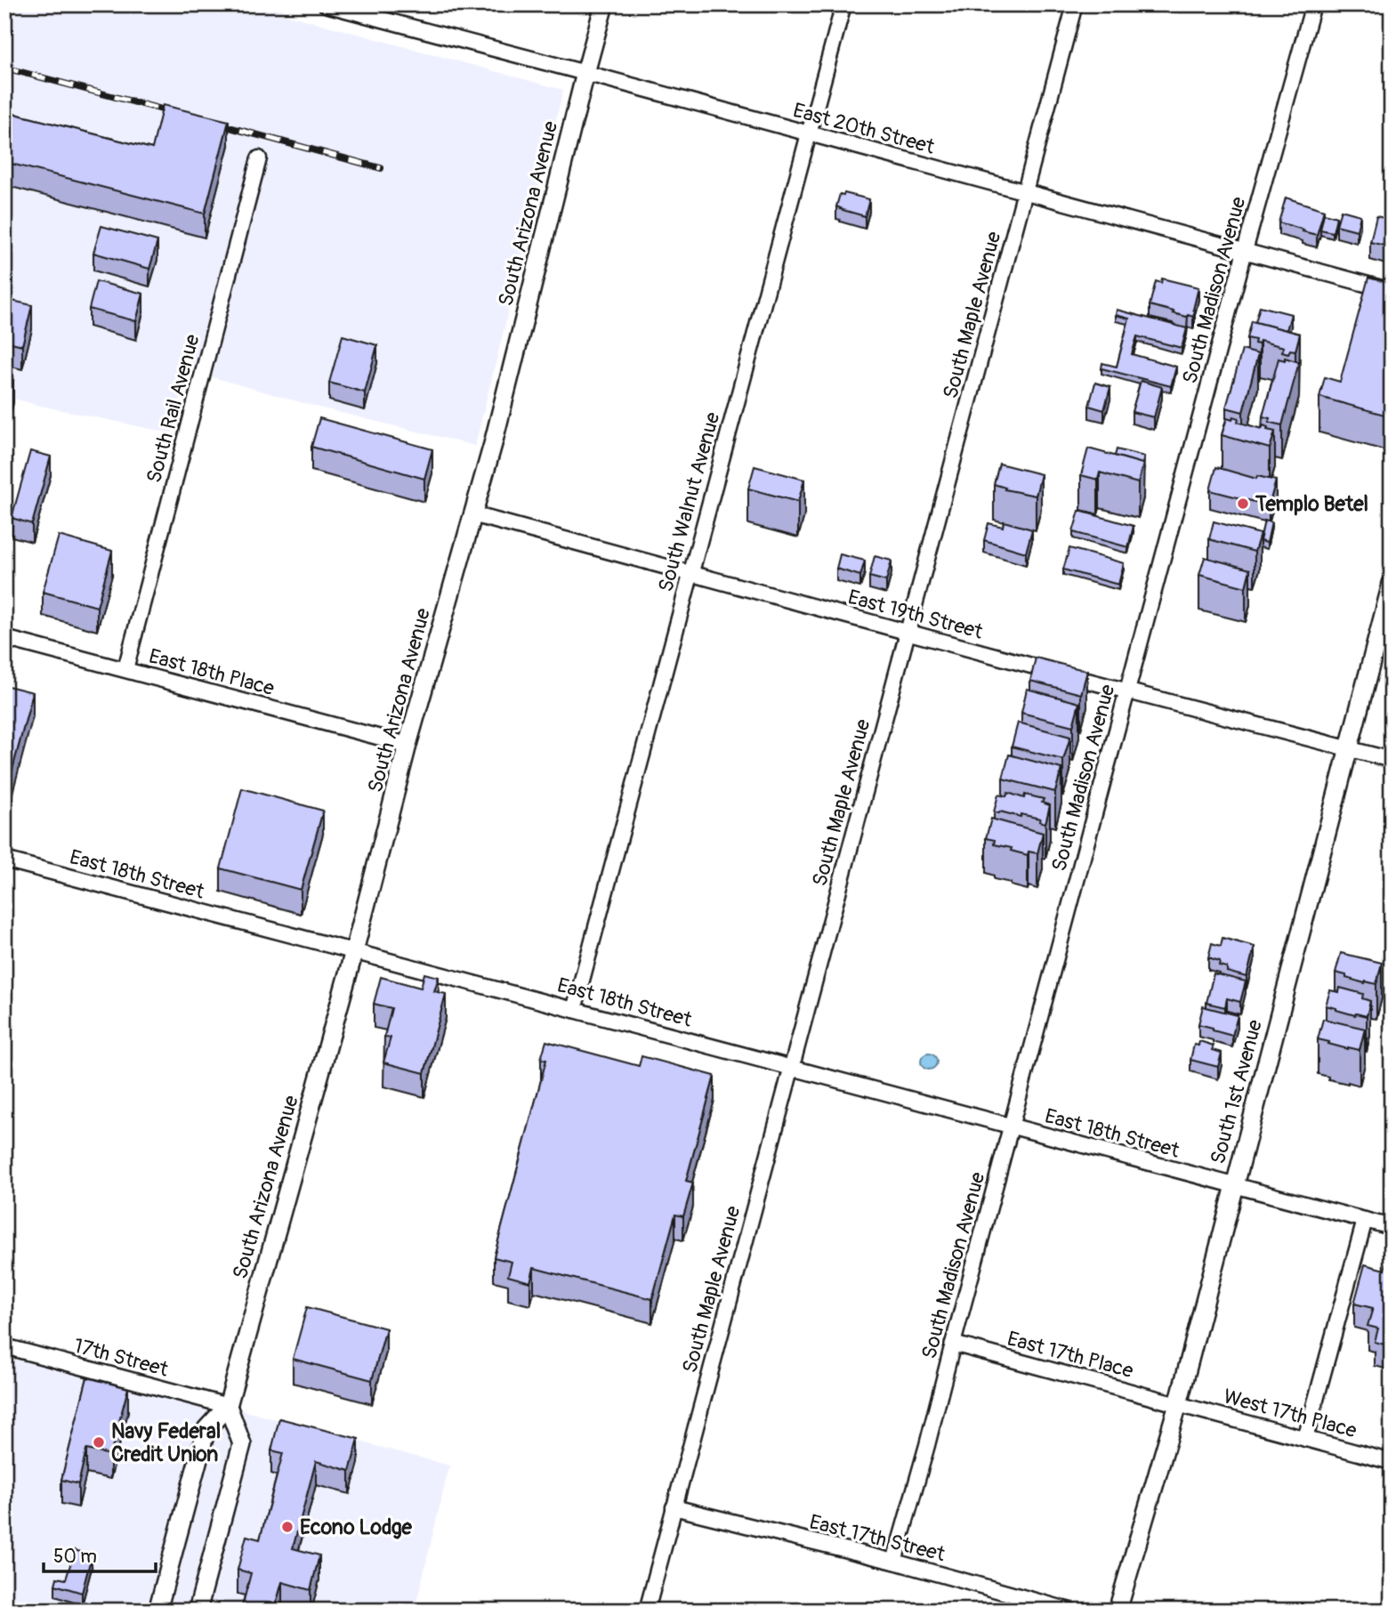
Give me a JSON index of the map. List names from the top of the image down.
{
  "streets": {
    "street": [
      "East 20th Street",
      "South Arizona Avenue",
      "South Madison Avenue",
      "South Maple Avenue",
      "South Rail Avenue",
      "South Walnut Avenue",
      "East 19th Street",
      "East 18th Place",
      "East 18th Street",
      "South 1st Avenue",
      "East 17th Place",
      "17th Street",
      "West 17th Place",
      "East 17th Street"
    ]
  },
  "crossings": [
    ["East 20th Street", "South Arizona Avenue"],
    ["East 20th Street", "South Madison Avenue"],
    ["East 20th Street", "South Maple Avenue"],
    ["East 20th Street", "South Walnut Avenue"],
    ["South Arizona Avenue", "East 19th Street"],
    ["South Arizona Avenue", "East 18th Place"],
    ["South Arizona Avenue", "East 18th Street"],
    ["South Arizona Avenue", "17th Street"],
    ["South Madison Avenue", "East 19th Street"],
    ["South Madison Avenue", "East 18th Street"],
    ["South Madison Avenue", "East 17th Place"],
    ["South Madison Avenue", "East 17th Street"],
    ["South Maple Avenue", "East 19th Street"],
    ["South Maple Avenue", "East 18th Street"],
    ["South Maple Avenue", "East 17th Street"],
    ["South Rail Avenue", "East 18th Place"],
    ["South Walnut Avenue", "East 19th Street"],
    ["South Walnut Avenue", "East 18th Street"],
    ["East 19th Street", "South 1st Avenue"],
    ["East 18th Street", "South 1st Avenue"],
    ["South 1st Avenue", "East 17th Place"],
    ["South 1st Avenue", "West 17th Place"],
    ["East 17th Place", "West 17th Place"]
  ],
  "places": ["Templo Betel", "Navy Federal Credit Union", "Econo Lodge"],
  "scale_bar": "50 m"
}
